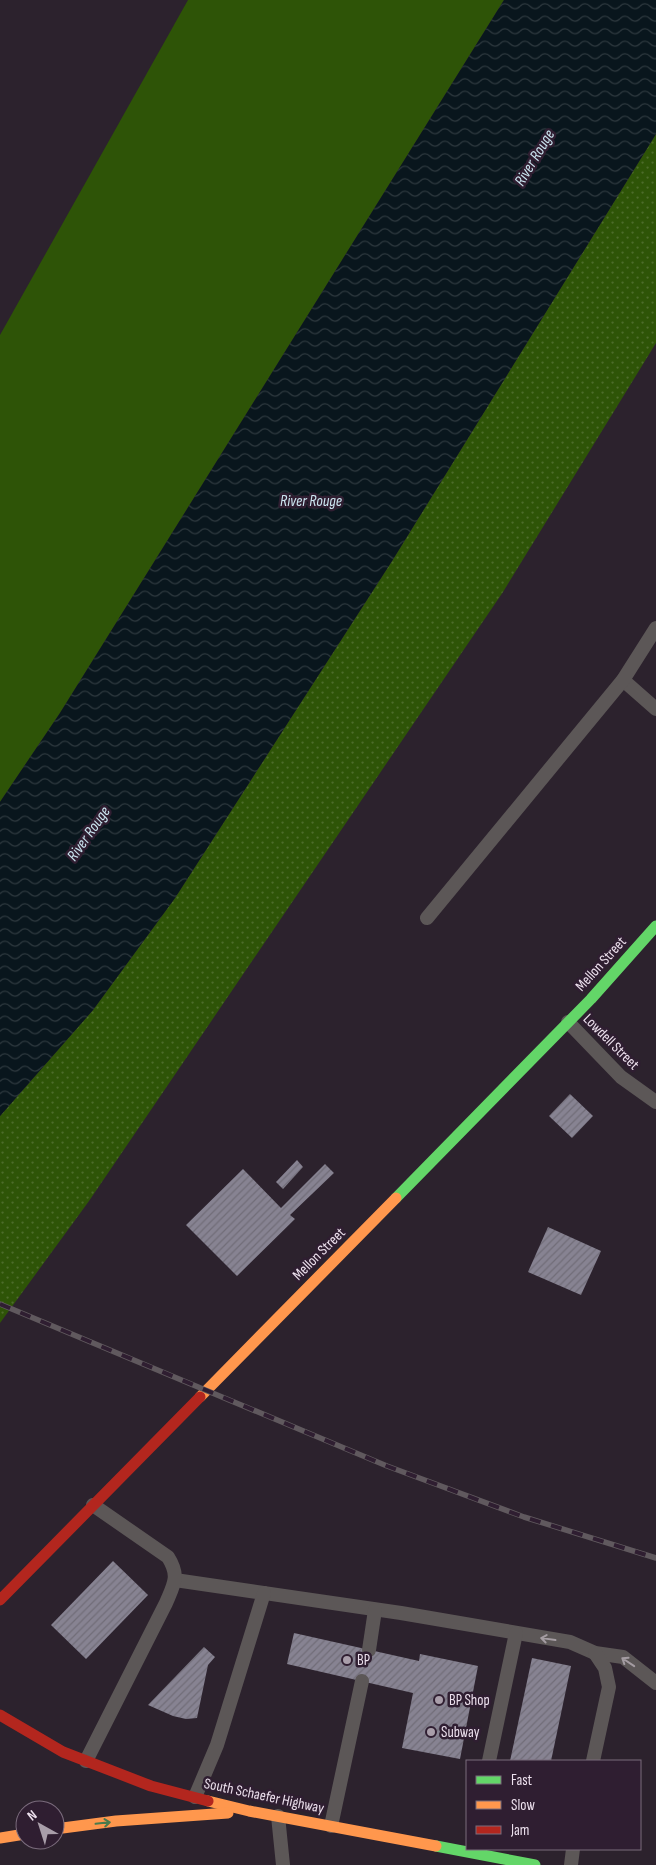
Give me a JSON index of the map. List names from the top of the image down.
{
  "streets": {
    "street": ["Mellon Street", "South Schaefer Highway"],
    "lane": ["Lowdell Street"]
  },
  "crossings": [
    ["Mellon Street", "Lowdell Street"]
  ],
  "water": ["River Rouge"],
  "places": ["BP", "BP Shop", "Subway"],
  "legend": ["Fast", "Slow", "Jam"],
  "north": "top left"
}
